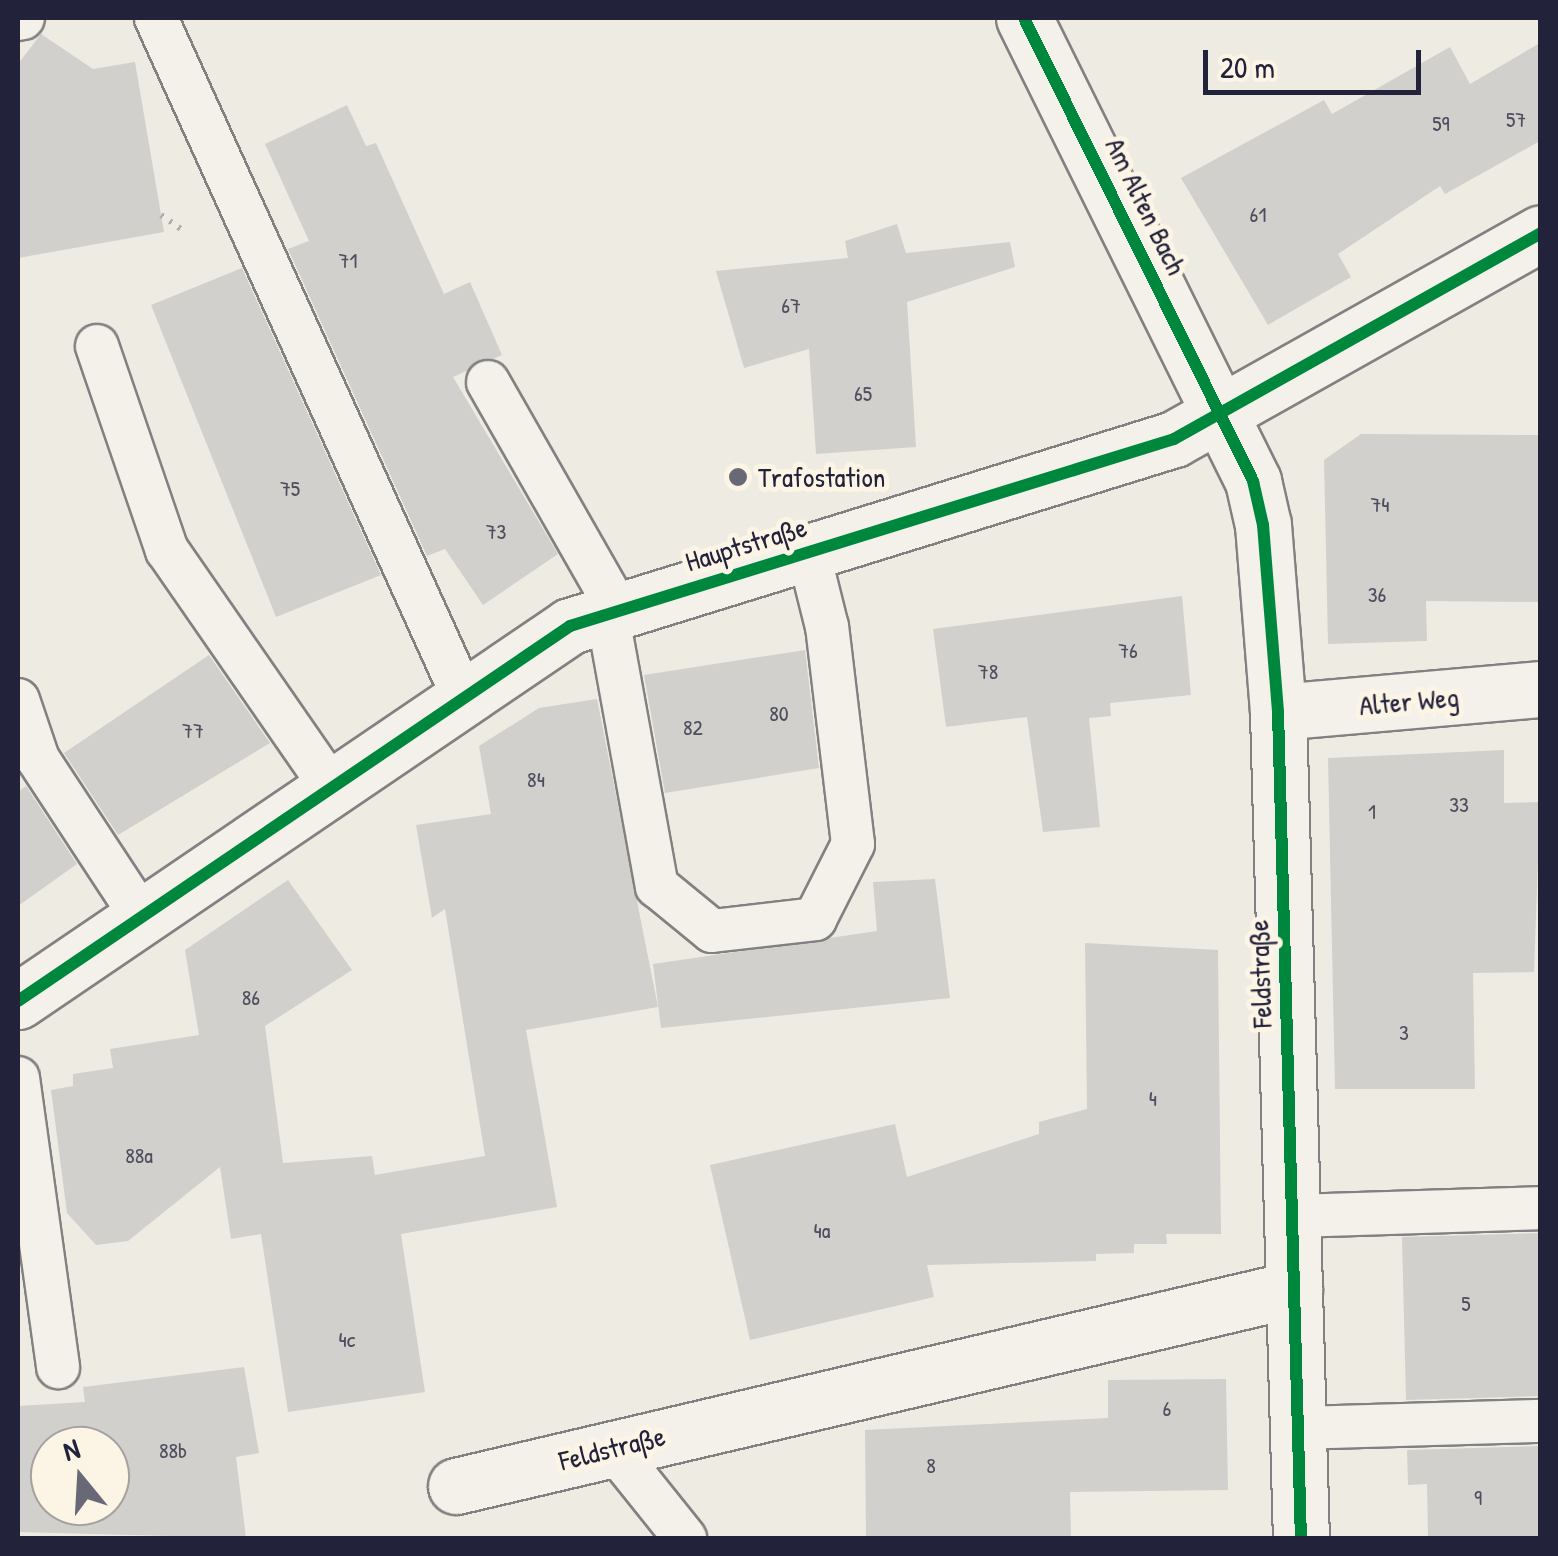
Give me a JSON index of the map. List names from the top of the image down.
{
  "streets": {
    "street": [
      "Am Alten Bach",
      "Hauptstraße",
      "Alter Weg",
      "Feldstraße"
    ]
  },
  "crossings": [
    ["Am Alten Bach", "Hauptstraße"],
    ["Am Alten Bach", "Feldstraße"],
    ["Hauptstraße", "Feldstraße"],
    ["Alter Weg", "Feldstraße"]
  ],
  "places": ["Trafostation"],
  "house_numbers": [
    "57",
    "59",
    "61",
    "71",
    "67",
    "65",
    "75",
    "74",
    "73",
    "36",
    "76",
    "78",
    "80",
    "82",
    "77",
    "84",
    "33",
    "1",
    "86",
    "3",
    "4",
    "88a",
    "4a",
    "5",
    "4c",
    "6",
    "88b",
    "8",
    "9"
  ],
  "scale_bar": "20 m",
  "north": "top"
}
